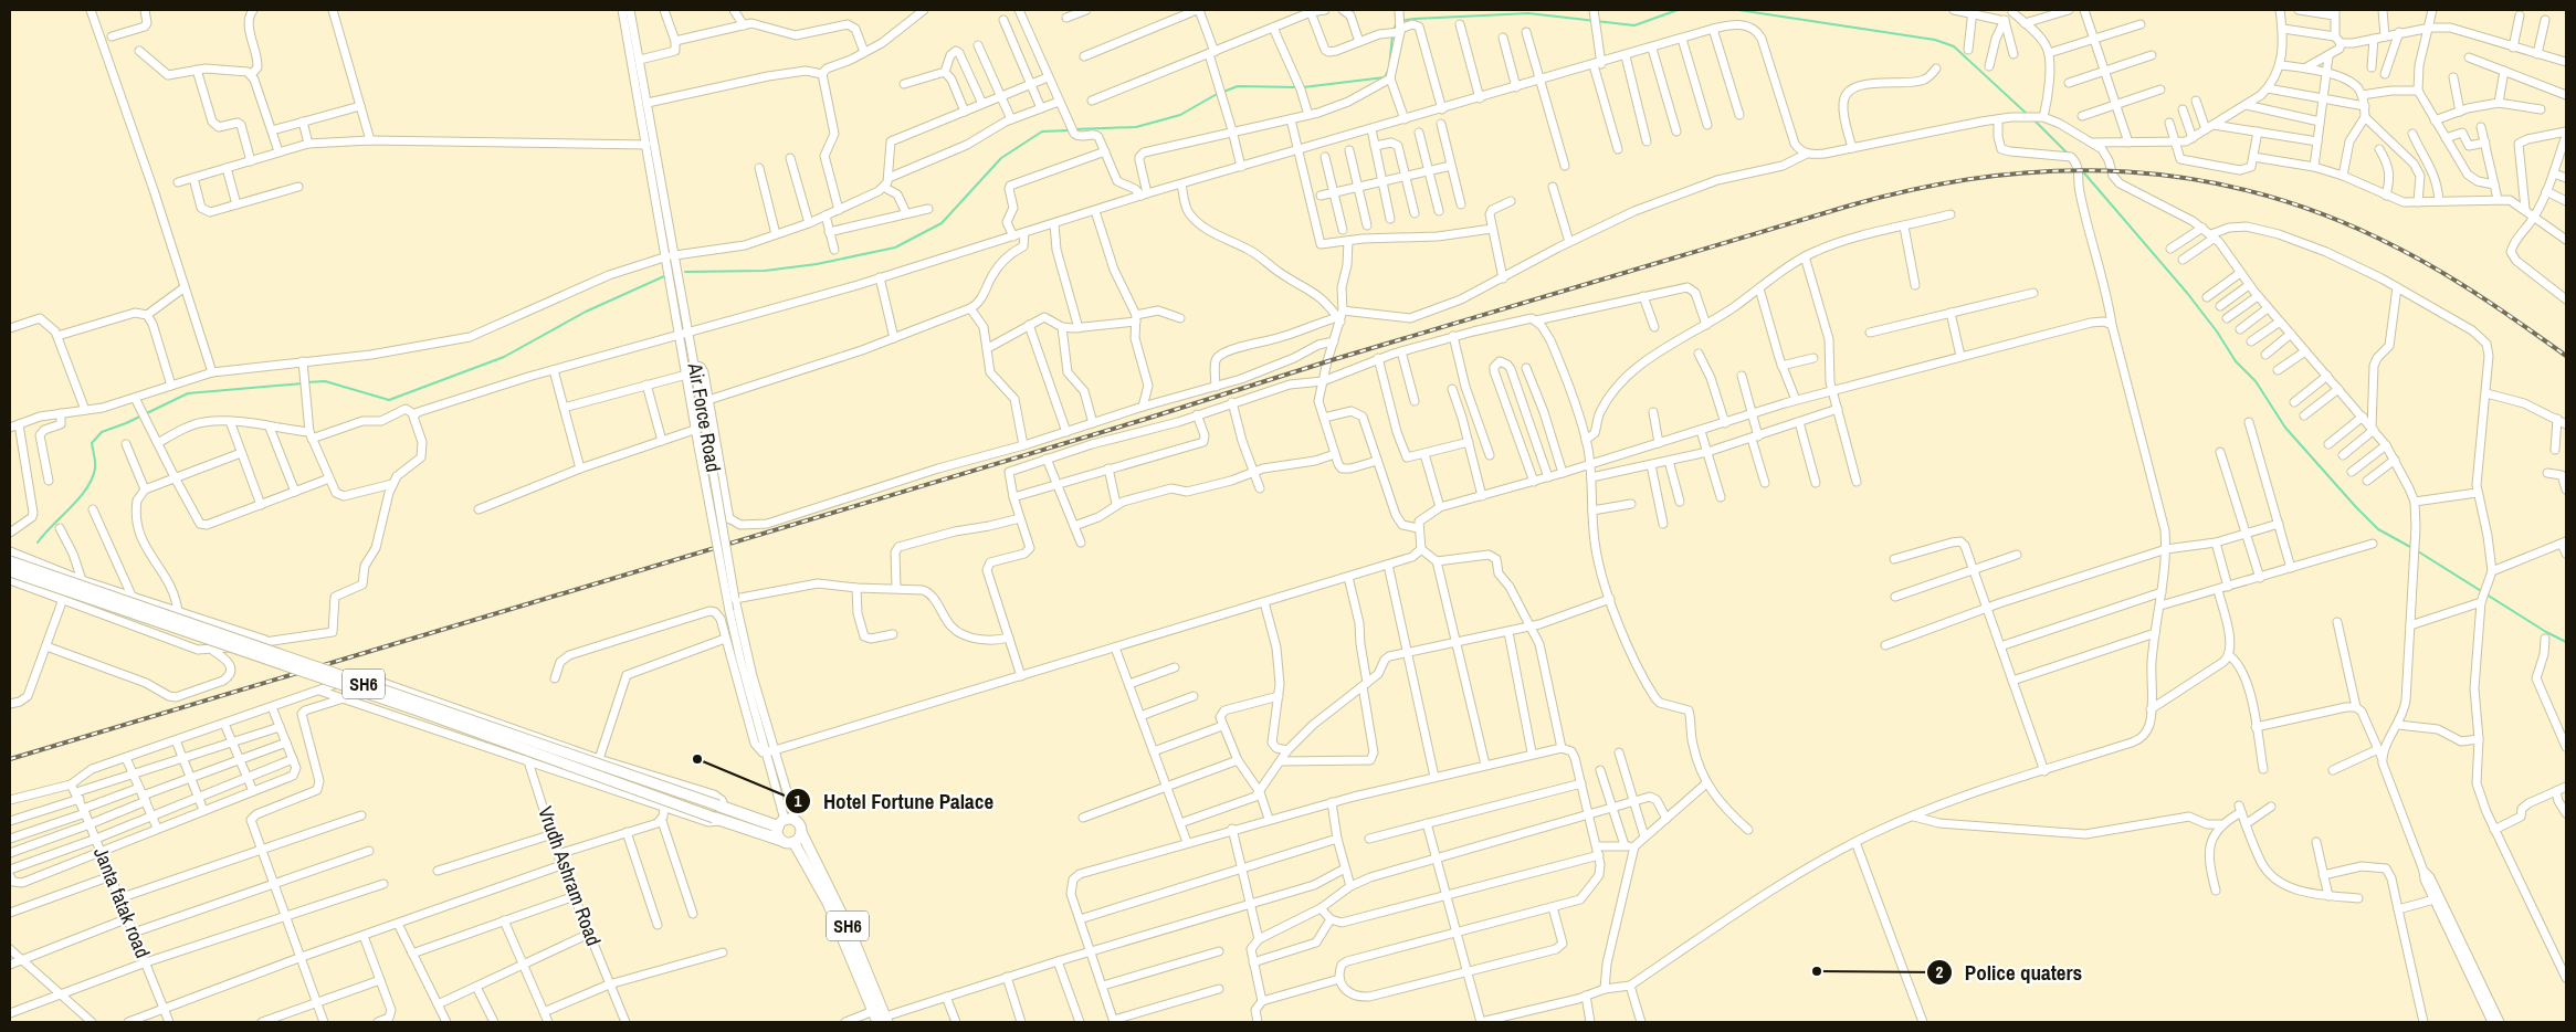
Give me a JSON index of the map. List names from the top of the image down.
{
  "streets": {
    "highway": ["SH6"],
    "street": ["Air Force Road", "Vrudh Ashram Road", "Janta fatak road"]
  },
  "crossings": [
    ["Air Force Road", "SH6"]
  ],
  "places": ["Hotel Fortune Palace", "Police quaters"]
}
